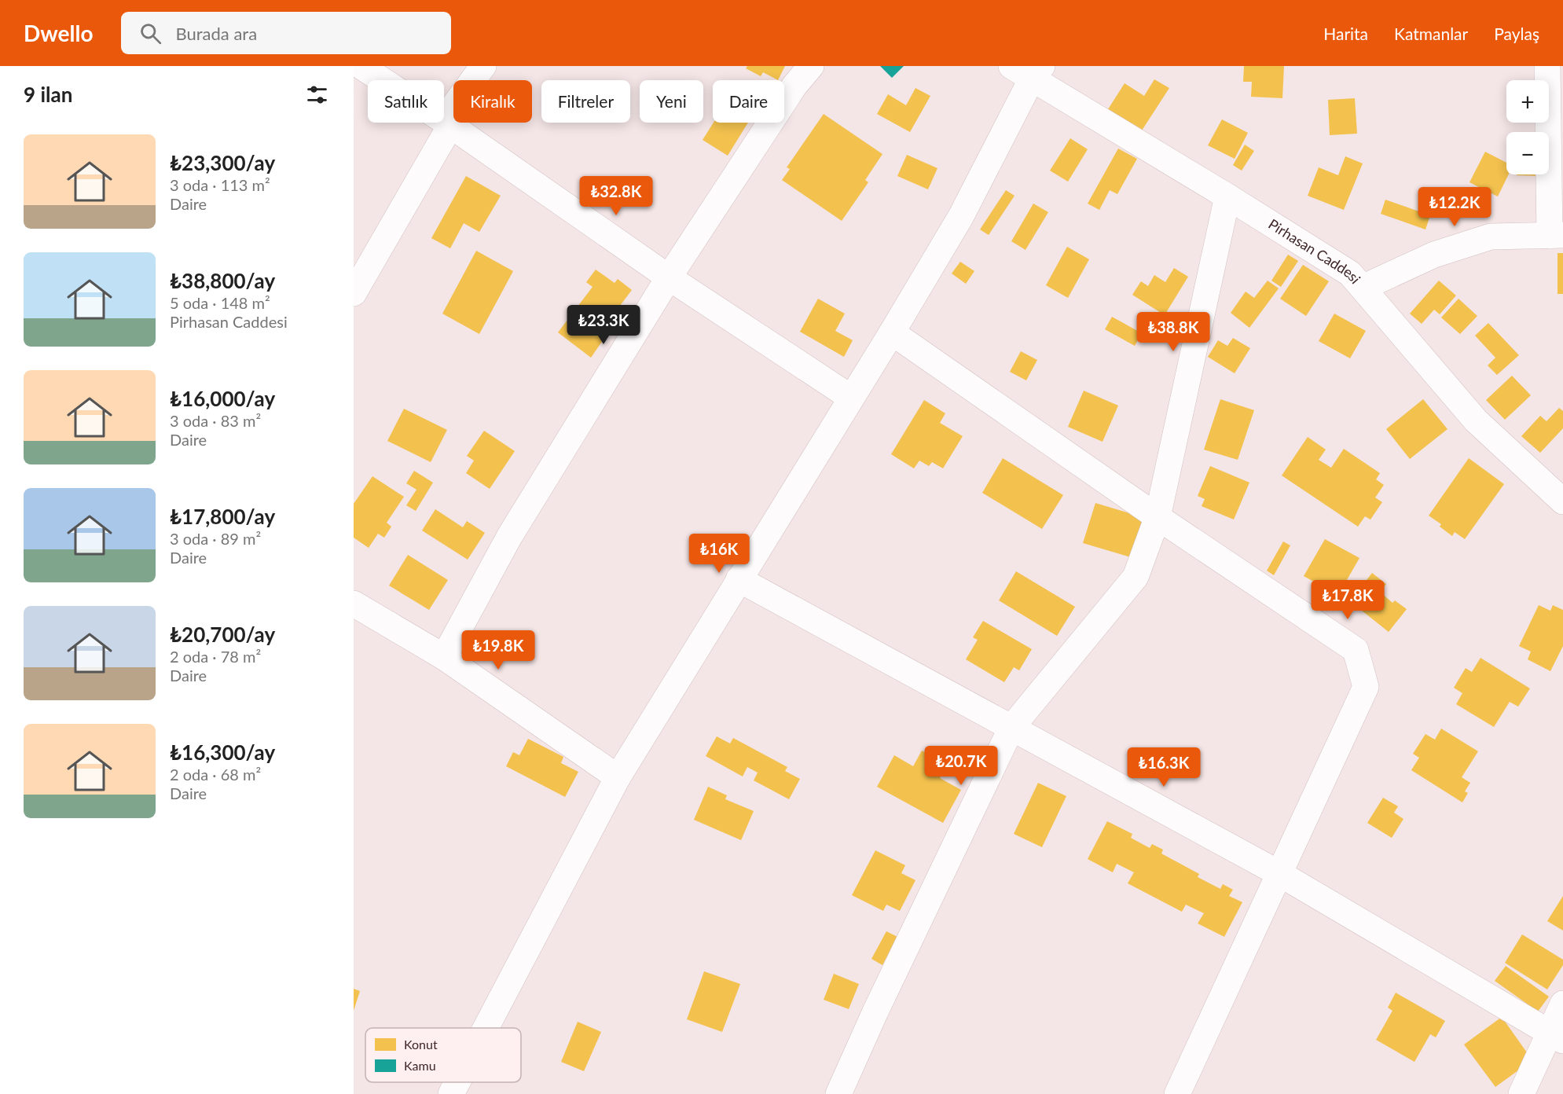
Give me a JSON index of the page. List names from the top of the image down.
{
  "streets": {
    "street": ["Pirhasan Caddesi"]
  },
  "legend": ["Konut", "Kamu"],
  "page": {
    "header": "Dwello",
    "search": "Burada ara",
    "nav": ["Harita", "Katmanlar", "Paylaş"],
    "heading": "9 ilan",
    "map_buttons": ["+", "−"],
    "chip": [
      "Satılık",
      "Kiralık",
      "Filtreler",
      "Yeni",
      "Daire"
    ],
    "list": [
      {
        "name": "₺23,300/ay",
        "note": "3 oda · 113 m² · Daire"
      },
      {
        "name": "₺38,800/ay",
        "note": "5 oda · 148 m² · Pirhasan Caddesi"
      },
      {
        "name": "₺16,000/ay",
        "note": "3 oda · 83 m² · Daire"
      },
      {
        "name": "₺17,800/ay",
        "note": "3 oda · 89 m² · Daire"
      },
      {
        "name": "₺20,700/ay",
        "note": "2 oda · 78 m² · Daire"
      },
      {
        "name": "₺16,300/ay",
        "note": "2 oda · 68 m² · Daire"
      }
    ],
    "price": [
      "₺32.8K",
      "₺12.2K",
      "₺23.3K",
      "₺38.8K",
      "₺16K",
      "₺17.8K",
      "₺19.8K",
      "₺20.7K",
      "₺16.3K"
    ]
  }
}
